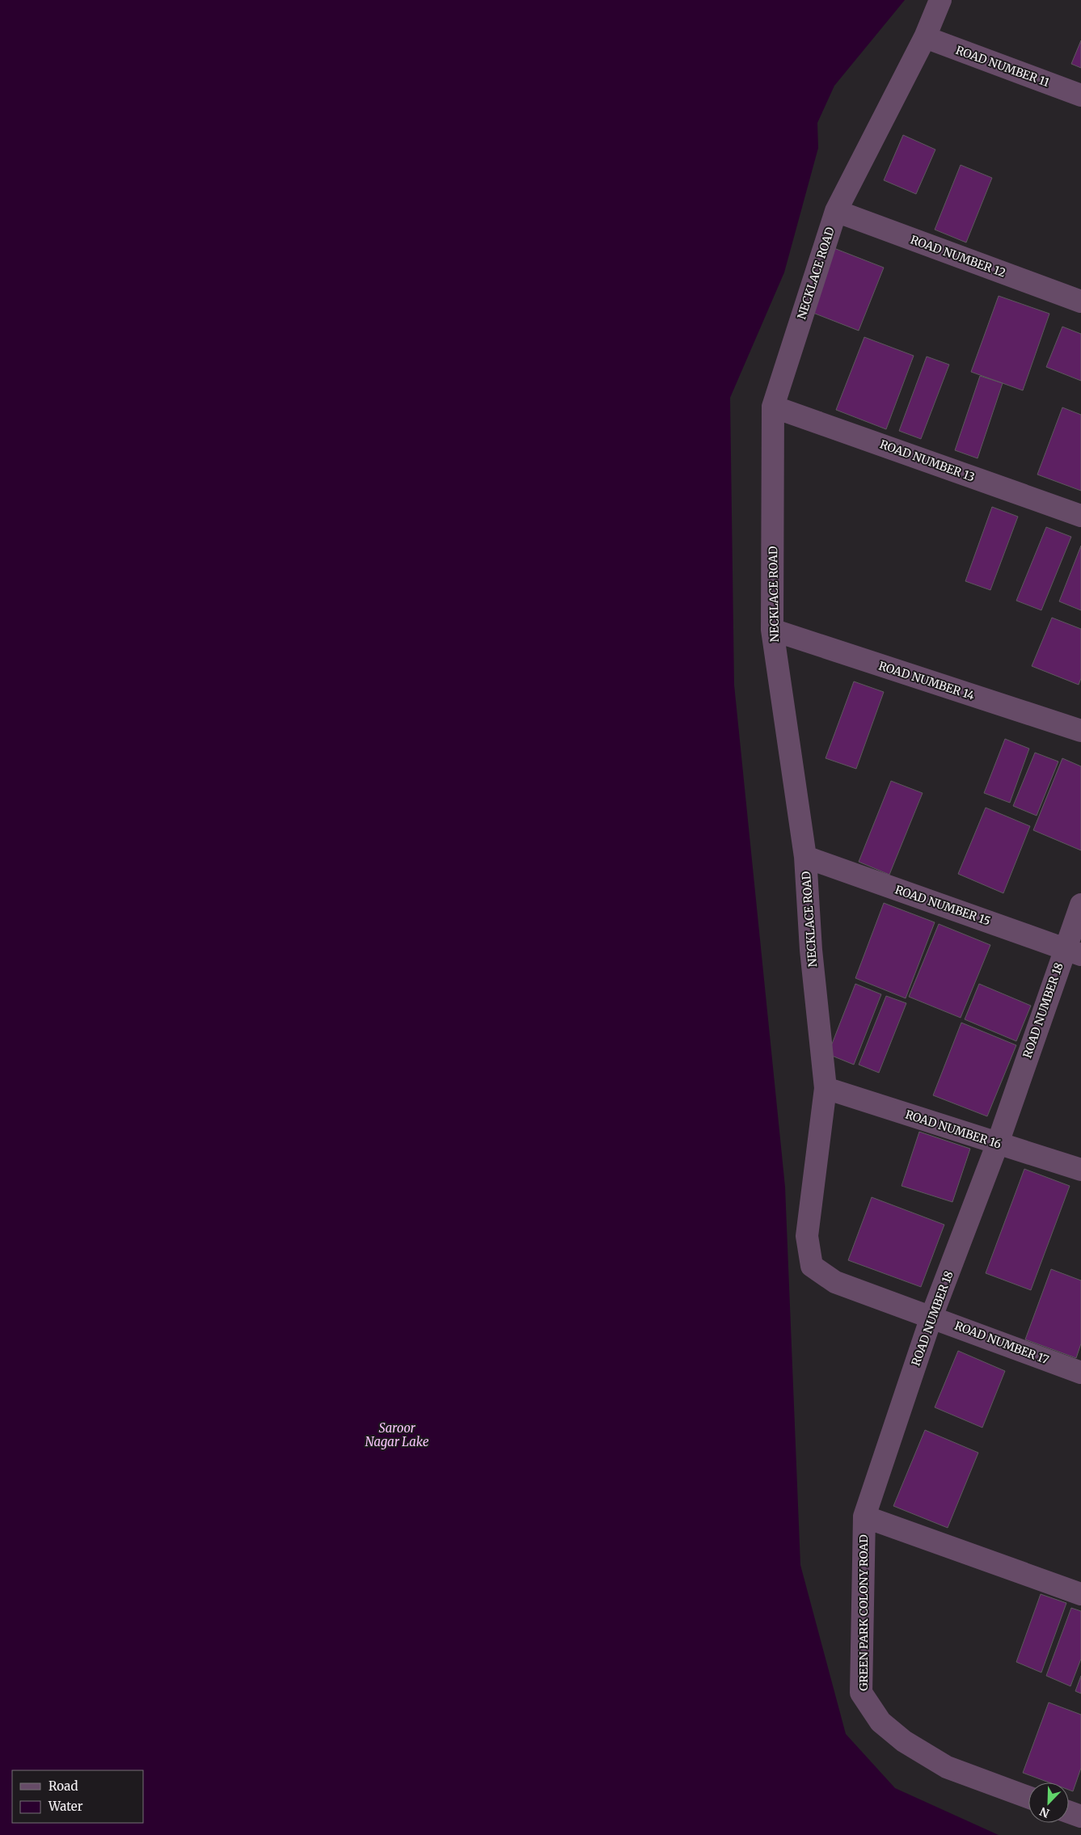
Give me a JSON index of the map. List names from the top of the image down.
{
  "streets": {
    "street": [
      "ROAD NUMBER 11",
      "ROAD NUMBER 12",
      "NECKLACE ROAD",
      "ROAD NUMBER 13",
      "ROAD NUMBER 14",
      "ROAD NUMBER 15",
      "ROAD NUMBER 18",
      "ROAD NUMBER 16",
      "ROAD NUMBER 17",
      "GREEN PARK COLONY ROAD"
    ]
  },
  "crossings": [
    ["ROAD NUMBER 11", "NECKLACE ROAD"],
    ["ROAD NUMBER 12", "NECKLACE ROAD"],
    ["NECKLACE ROAD", "ROAD NUMBER 13"],
    ["NECKLACE ROAD", "ROAD NUMBER 14"],
    ["NECKLACE ROAD", "ROAD NUMBER 15"],
    ["NECKLACE ROAD", "ROAD NUMBER 16"],
    ["NECKLACE ROAD", "ROAD NUMBER 17"],
    ["ROAD NUMBER 15", "ROAD NUMBER 18"],
    ["ROAD NUMBER 18", "ROAD NUMBER 16"],
    ["ROAD NUMBER 18", "ROAD NUMBER 17"],
    ["ROAD NUMBER 18", "GREEN PARK COLONY ROAD"]
  ],
  "water": ["Saroor Nagar Lake"],
  "legend": ["Road", "Water"],
  "north": "bottom left"
}
